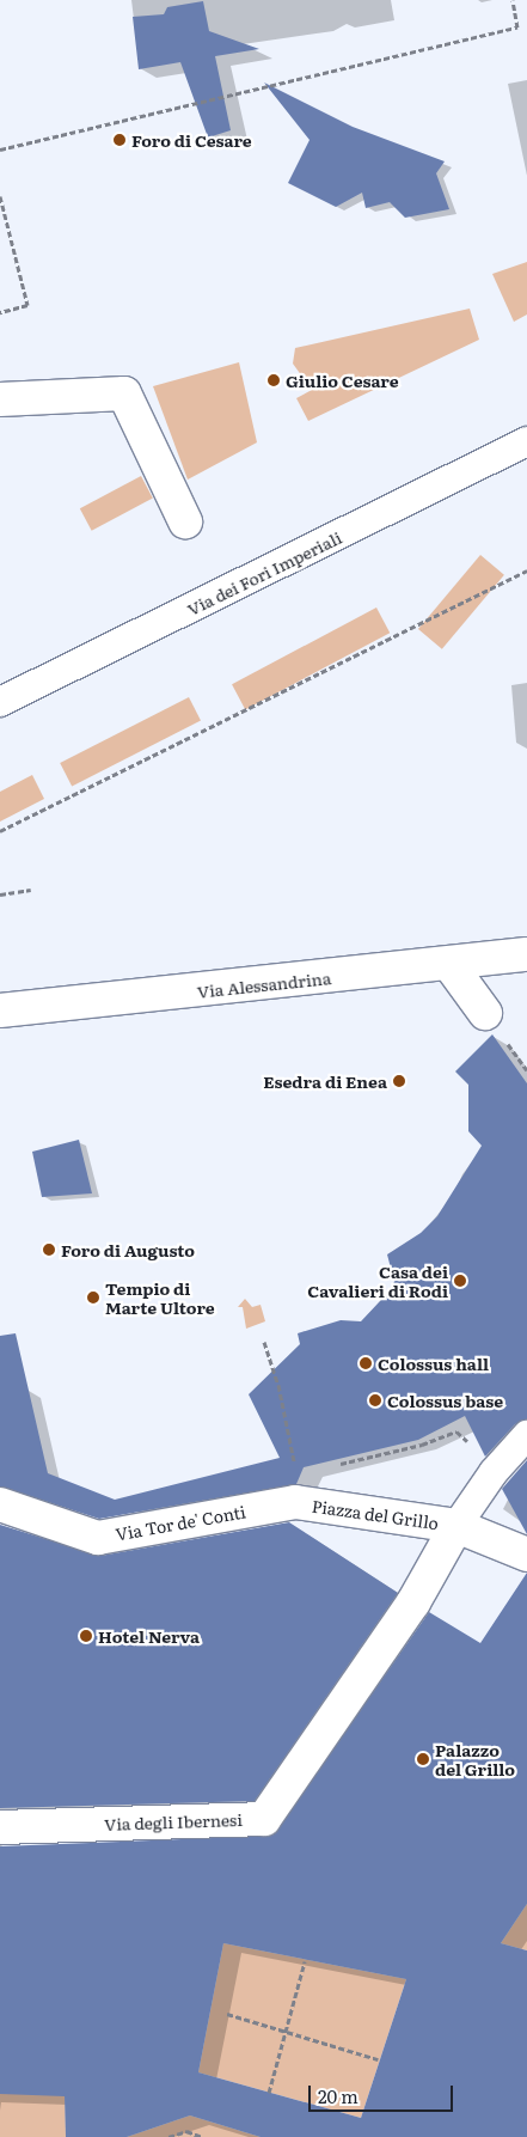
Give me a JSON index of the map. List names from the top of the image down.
{
  "streets": {
    "street": [
      "Via Alessandrina",
      "Piazza del Grillo",
      "Via Tor de' Conti",
      "Via degli Ibernesi"
    ],
    "lane": ["Via dei Fori Imperiali"]
  },
  "crossings": [
    ["Piazza del Grillo", "Via Tor de' Conti"],
    ["Piazza del Grillo", "Via degli Ibernesi"]
  ],
  "places": [
    "Foro di Cesare",
    "Giulio Cesare",
    "Esedra di Enea",
    "Foro di Augusto",
    "Casa dei Cavalieri di Rodi",
    "Tempio di Marte Ultore",
    "Colossus hall",
    "Colossus base",
    "Hotel Nerva",
    "Palazzo del Grillo"
  ],
  "scale_bar": "20 m"
}
